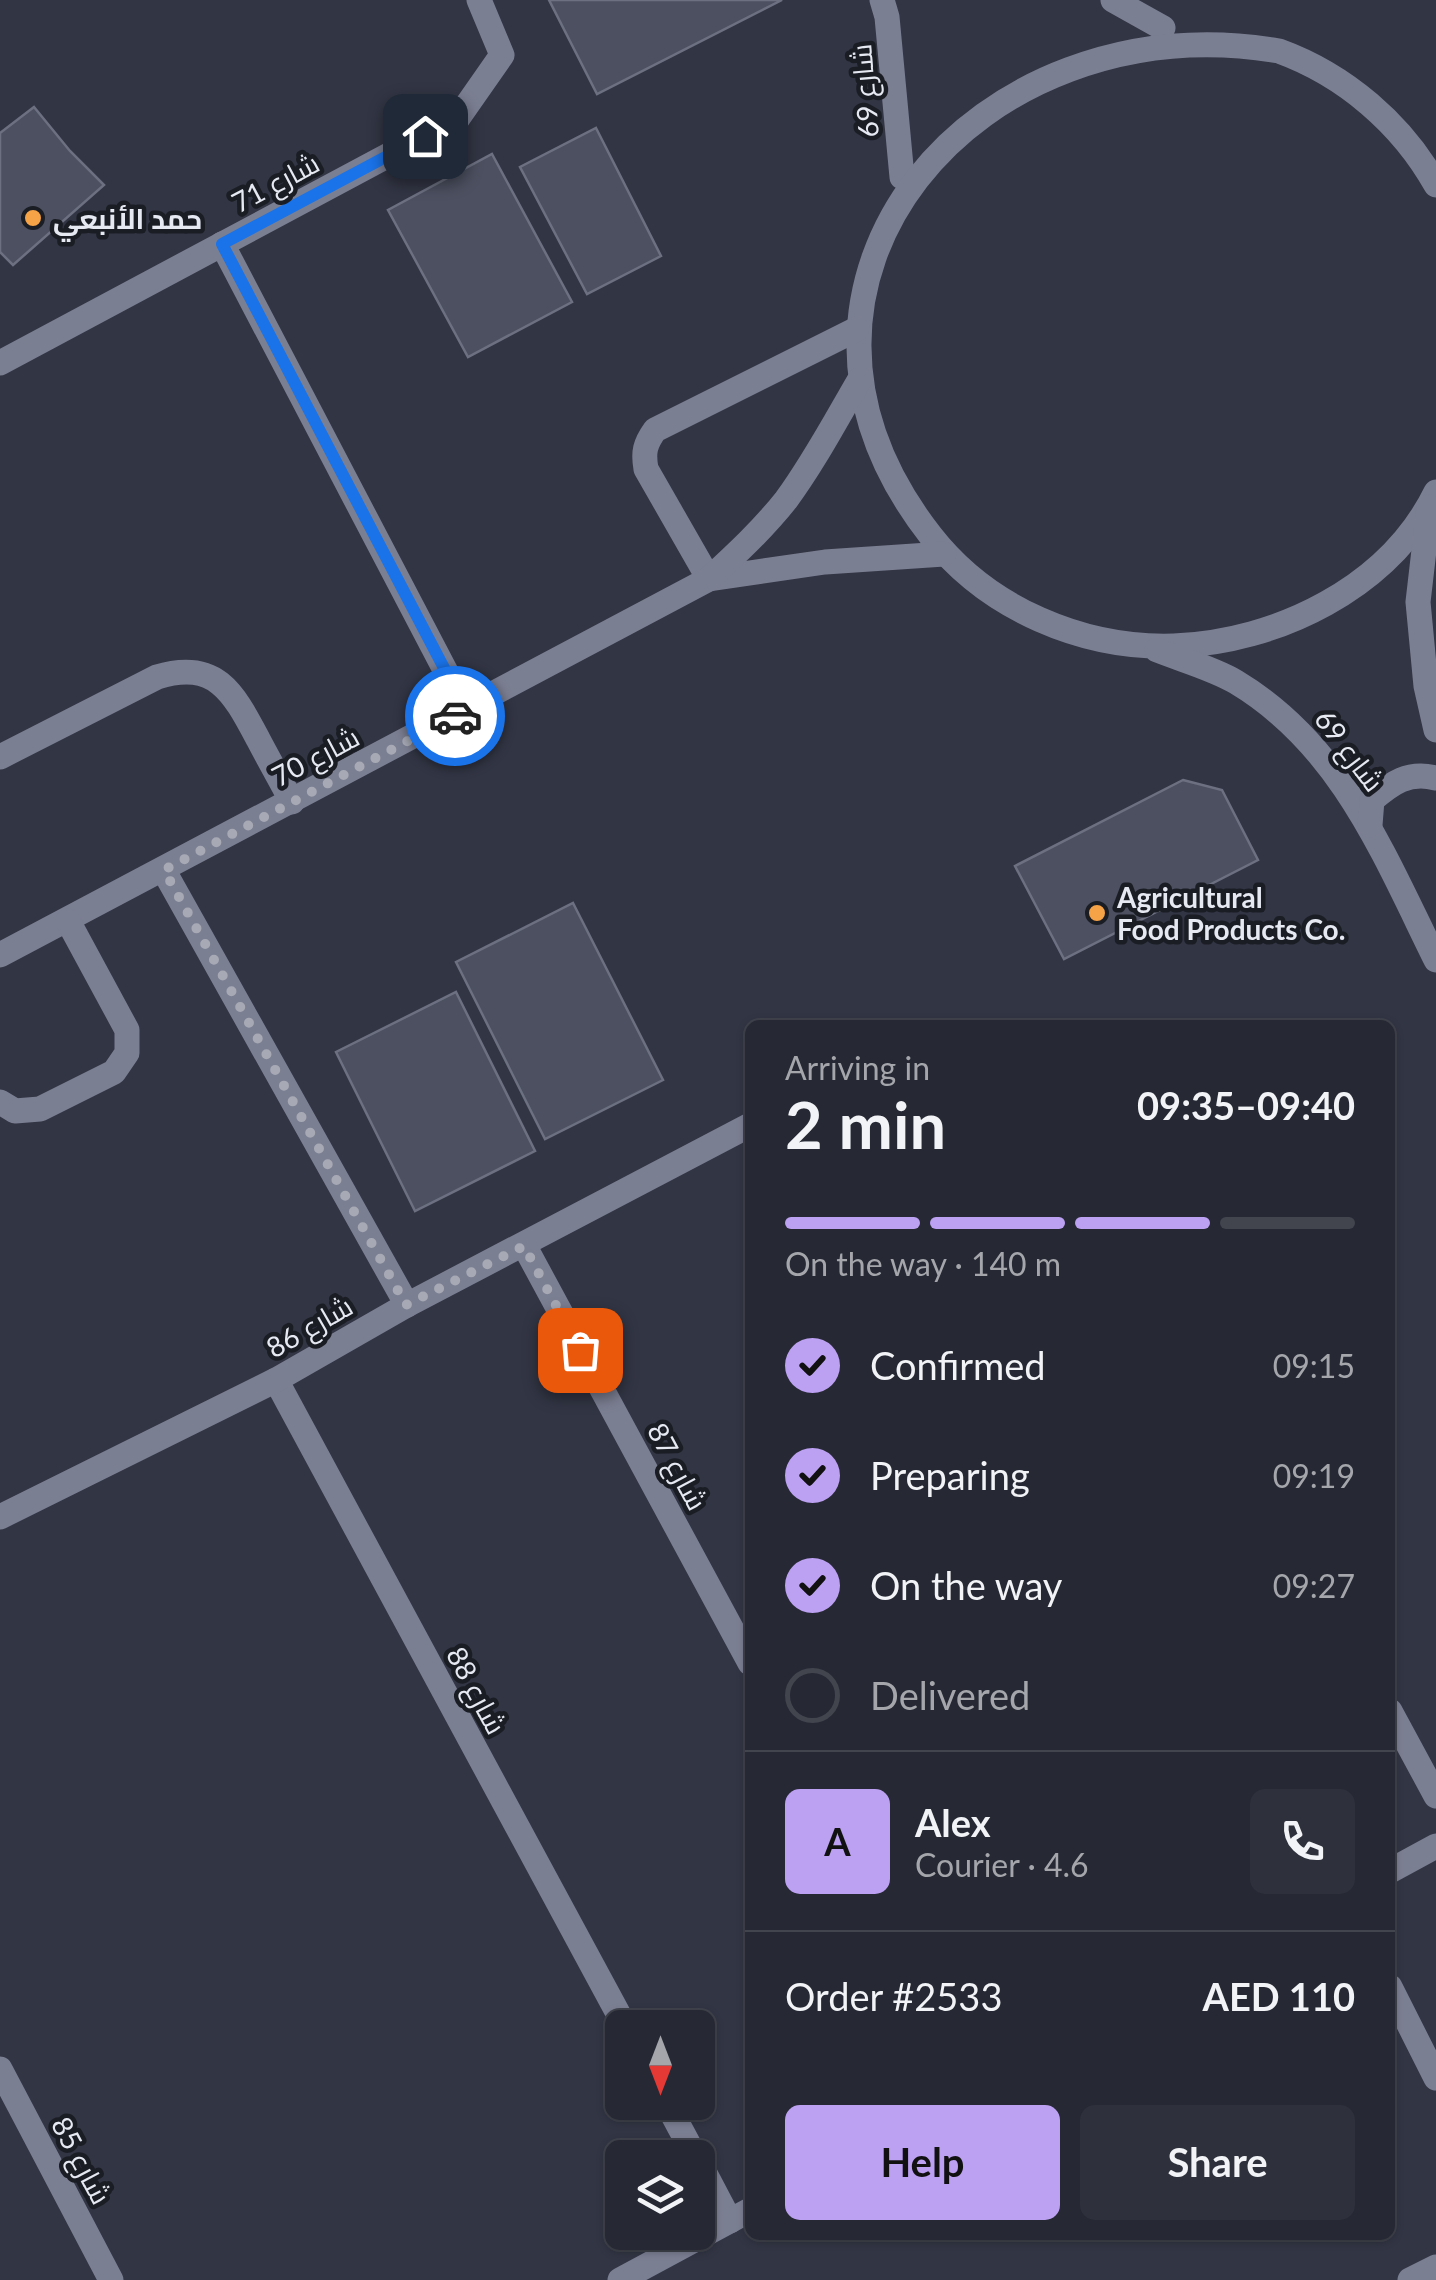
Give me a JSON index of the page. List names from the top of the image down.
{
  "streets": {
    "street": [
      "شارع 69",
      "شارع 71",
      "شارع 70",
      "شارع 86",
      "شارع 87",
      "شارع 88",
      "شارع 85"
    ]
  },
  "crossings": [
    ["شارع 86", "شارع 87"],
    ["شارع 86", "شارع 88"]
  ],
  "places": ["حمد الأنبعي", "Agricultural Food Products Co."],
  "north": "bottom",
  "page": {
    "heading": ["2 min", "Arriving in", "09:35–09:40"],
    "panel": [
      "Alex",
      "Courier · 4.6",
      "Order #2533",
      "AED 110"
    ],
    "bar": "On the way · 140 m",
    "list": [
      ["Confirmed", "09:15"],
      ["Preparing", "09:19"],
      ["On the way", "09:27"],
      "Delivered"
    ],
    "round": "A",
    "buttons": ["Help", "Share"]
  }
}
